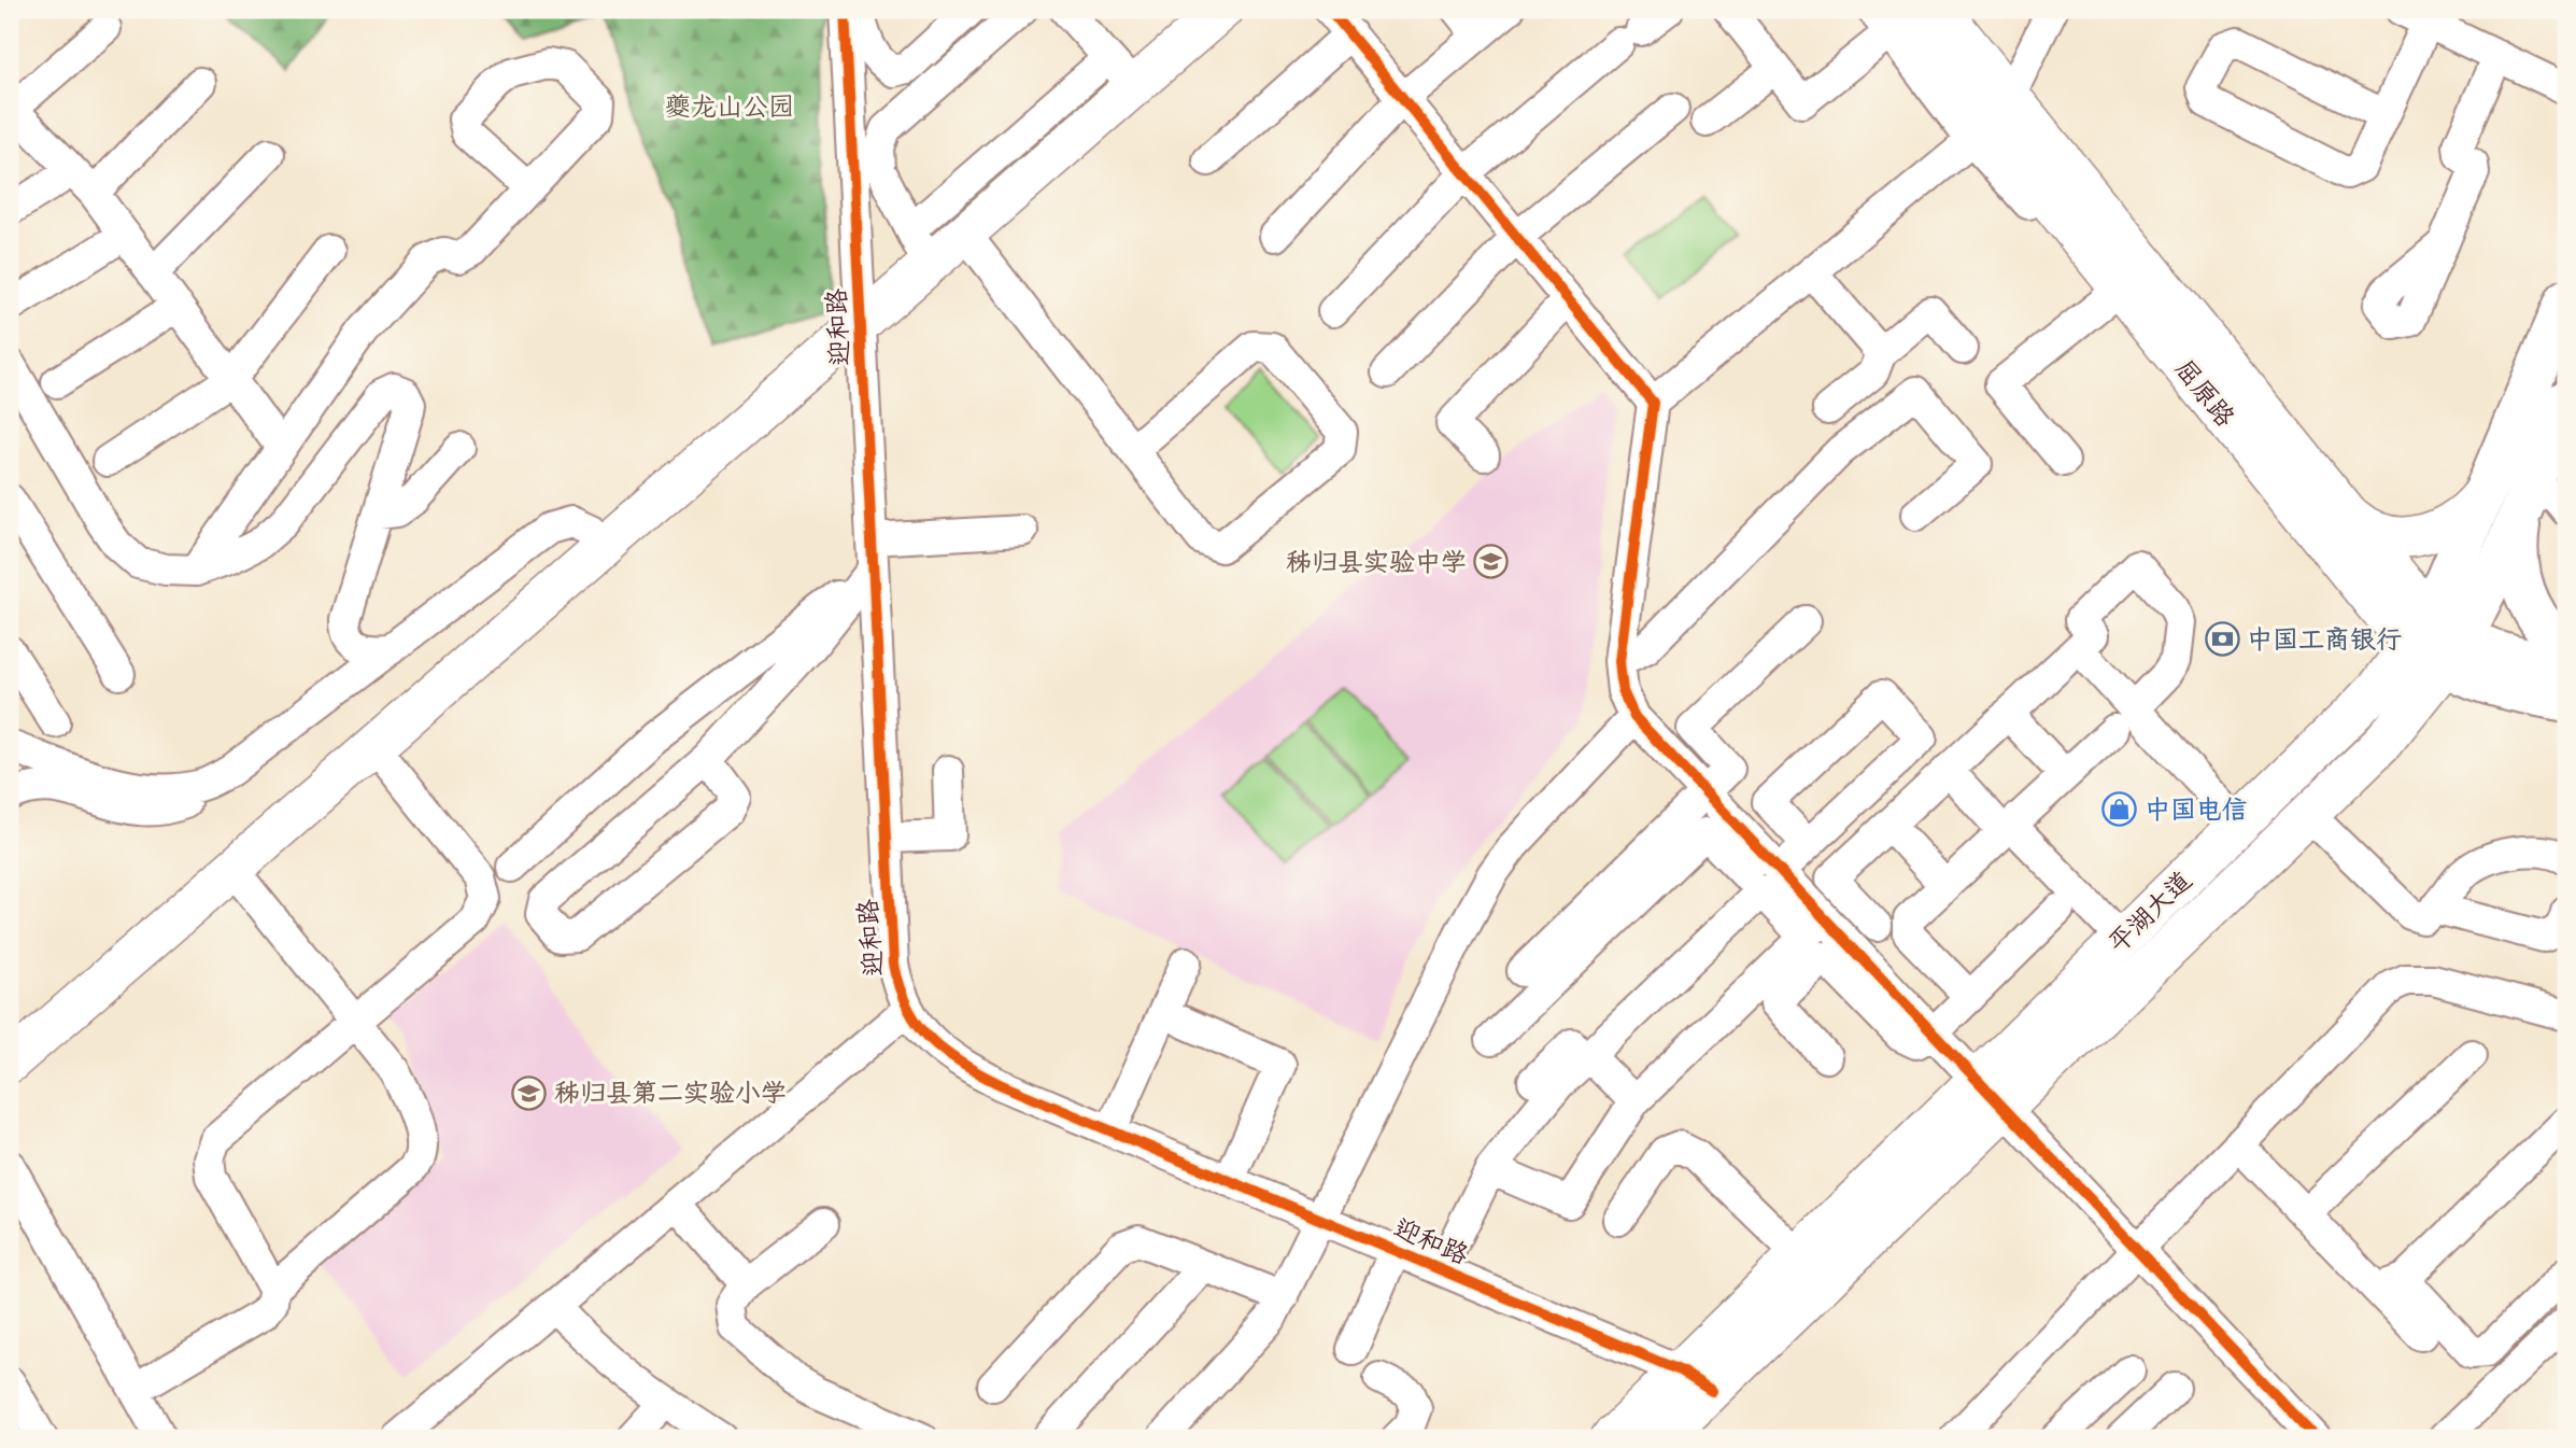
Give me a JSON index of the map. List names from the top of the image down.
{
  "streets": {
    "highway": ["屈原路", "平湖大道"],
    "street": ["迎和路"]
  },
  "crossings": [
    ["迎和路", "平湖大道"],
    ["屈原路", "平湖大道"]
  ],
  "parks": ["夔龙山公园"],
  "places": {
    "school or university": ["秭归县实验中学", "秭归县第二实验小学"],
    "bank": ["中国工商银行"],
    "shop": ["中国电信"]
  }
}
